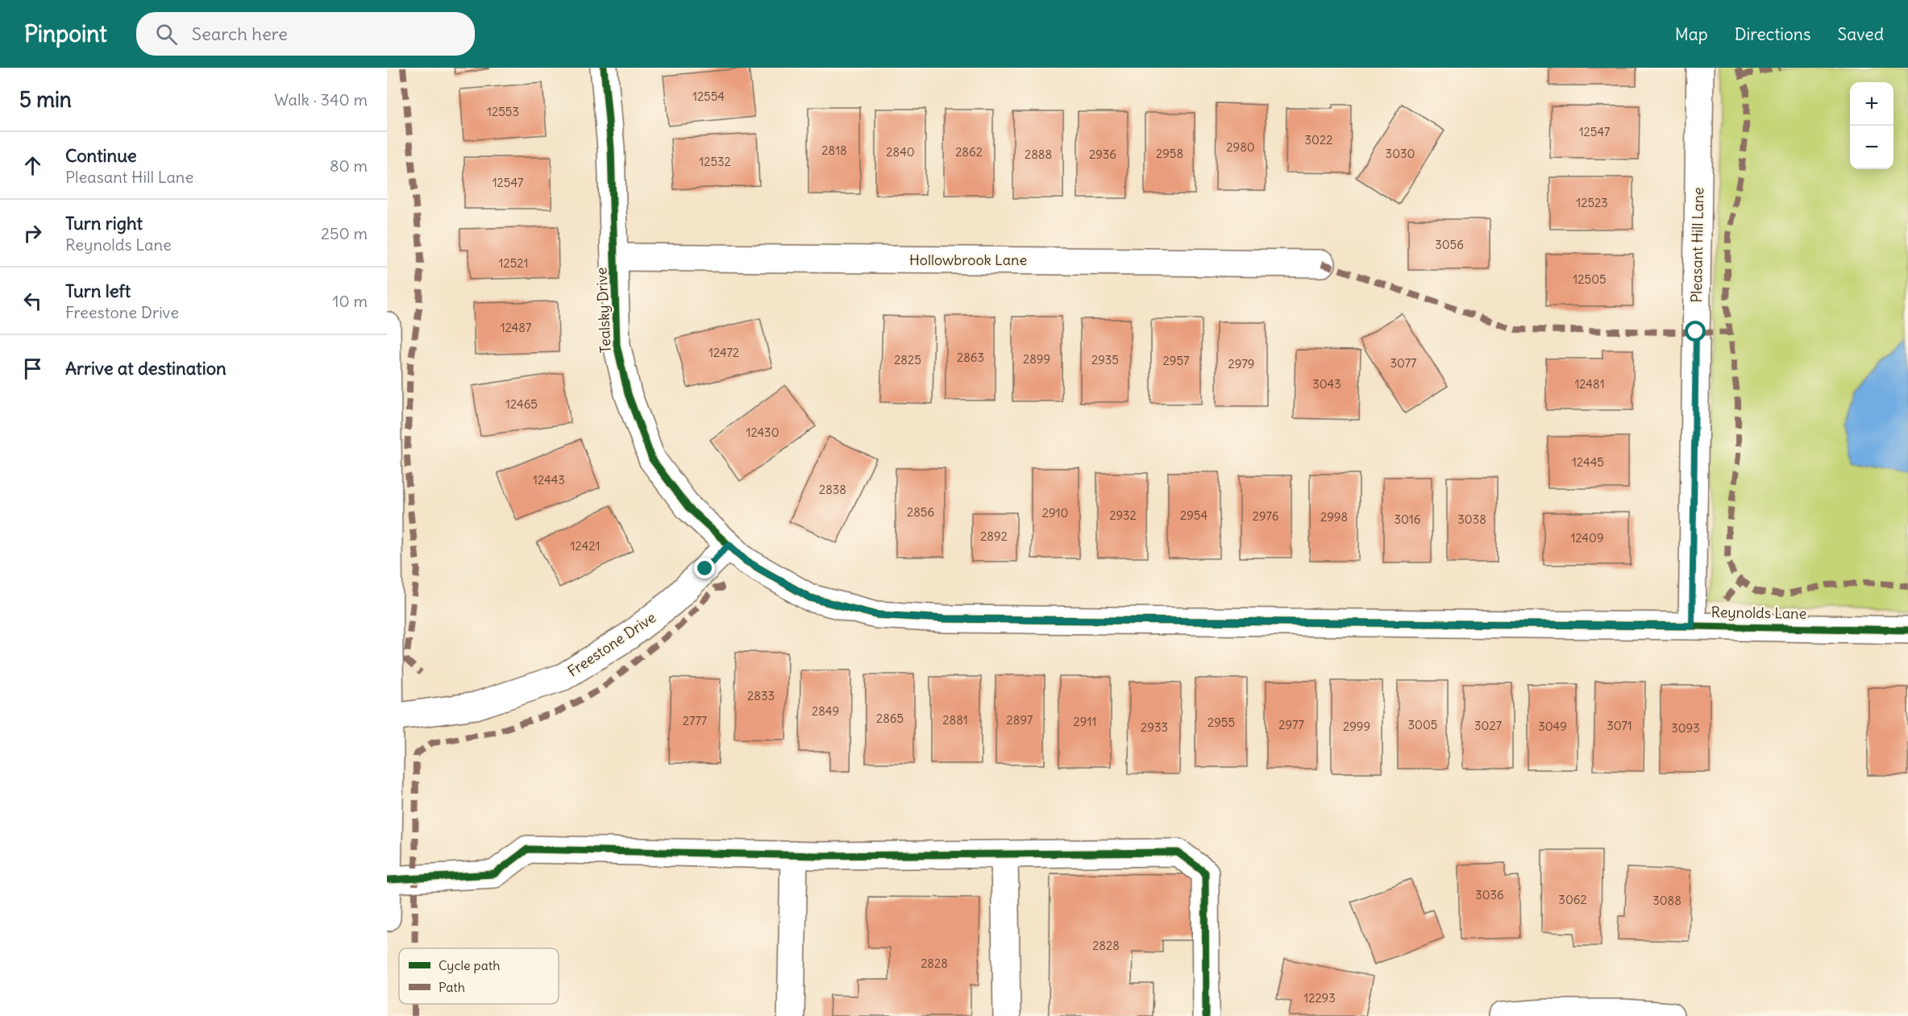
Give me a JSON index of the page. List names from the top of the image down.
{
  "streets": {
    "street": [
      "Pleasant Hill Lane",
      "Hollowbrook Lane",
      "Tealsky Drive",
      "Reynolds Lane",
      "Freestone Drive"
    ]
  },
  "crossings": [
    ["Pleasant Hill Lane", "Reynolds Lane"],
    ["Hollowbrook Lane", "Tealsky Drive"],
    ["Tealsky Drive", "Reynolds Lane"],
    ["Tealsky Drive", "Freestone Drive"],
    ["Reynolds Lane", "Freestone Drive"]
  ],
  "house_numbers": [
    "12554",
    "12553",
    "12547",
    "3022",
    "2980",
    "2818",
    "2840",
    "2862",
    "2958",
    "3030",
    "2888",
    "2936",
    "12532",
    "12547",
    "12523",
    "3056",
    "12521",
    "12505",
    "12487",
    "12472",
    "2863",
    "2899",
    "2825",
    "2935",
    "2957",
    "3077",
    "2979",
    "3043",
    "12481",
    "12465",
    "12430",
    "12445",
    "12443",
    "2838",
    "2856",
    "2910",
    "2932",
    "2954",
    "2976",
    "2998",
    "3016",
    "3038",
    "2892",
    "12409",
    "12421",
    "2833",
    "2849",
    "2865",
    "2881",
    "2897",
    "2777",
    "2911",
    "2955",
    "2977",
    "3005",
    "3027",
    "3071",
    "2999",
    "3049",
    "2933",
    "3093",
    "3036",
    "3062",
    "3088",
    "2828",
    "2828",
    "12293"
  ],
  "legend": ["Cycle path", "Path"],
  "page": {
    "header": "Pinpoint",
    "search": "Search here",
    "nav": ["Map", "Directions", "Saved"],
    "heading": ["5 min", "Walk · 340 m"],
    "map_buttons": ["+", "−"],
    "list": [
      ["Continue", "Pleasant Hill Lane", "80 m"],
      ["Turn right", "Reynolds Lane", "250 m"],
      ["Turn left", "Freestone Drive", "10 m"],
      "Arrive at destination"
    ]
  }
}
